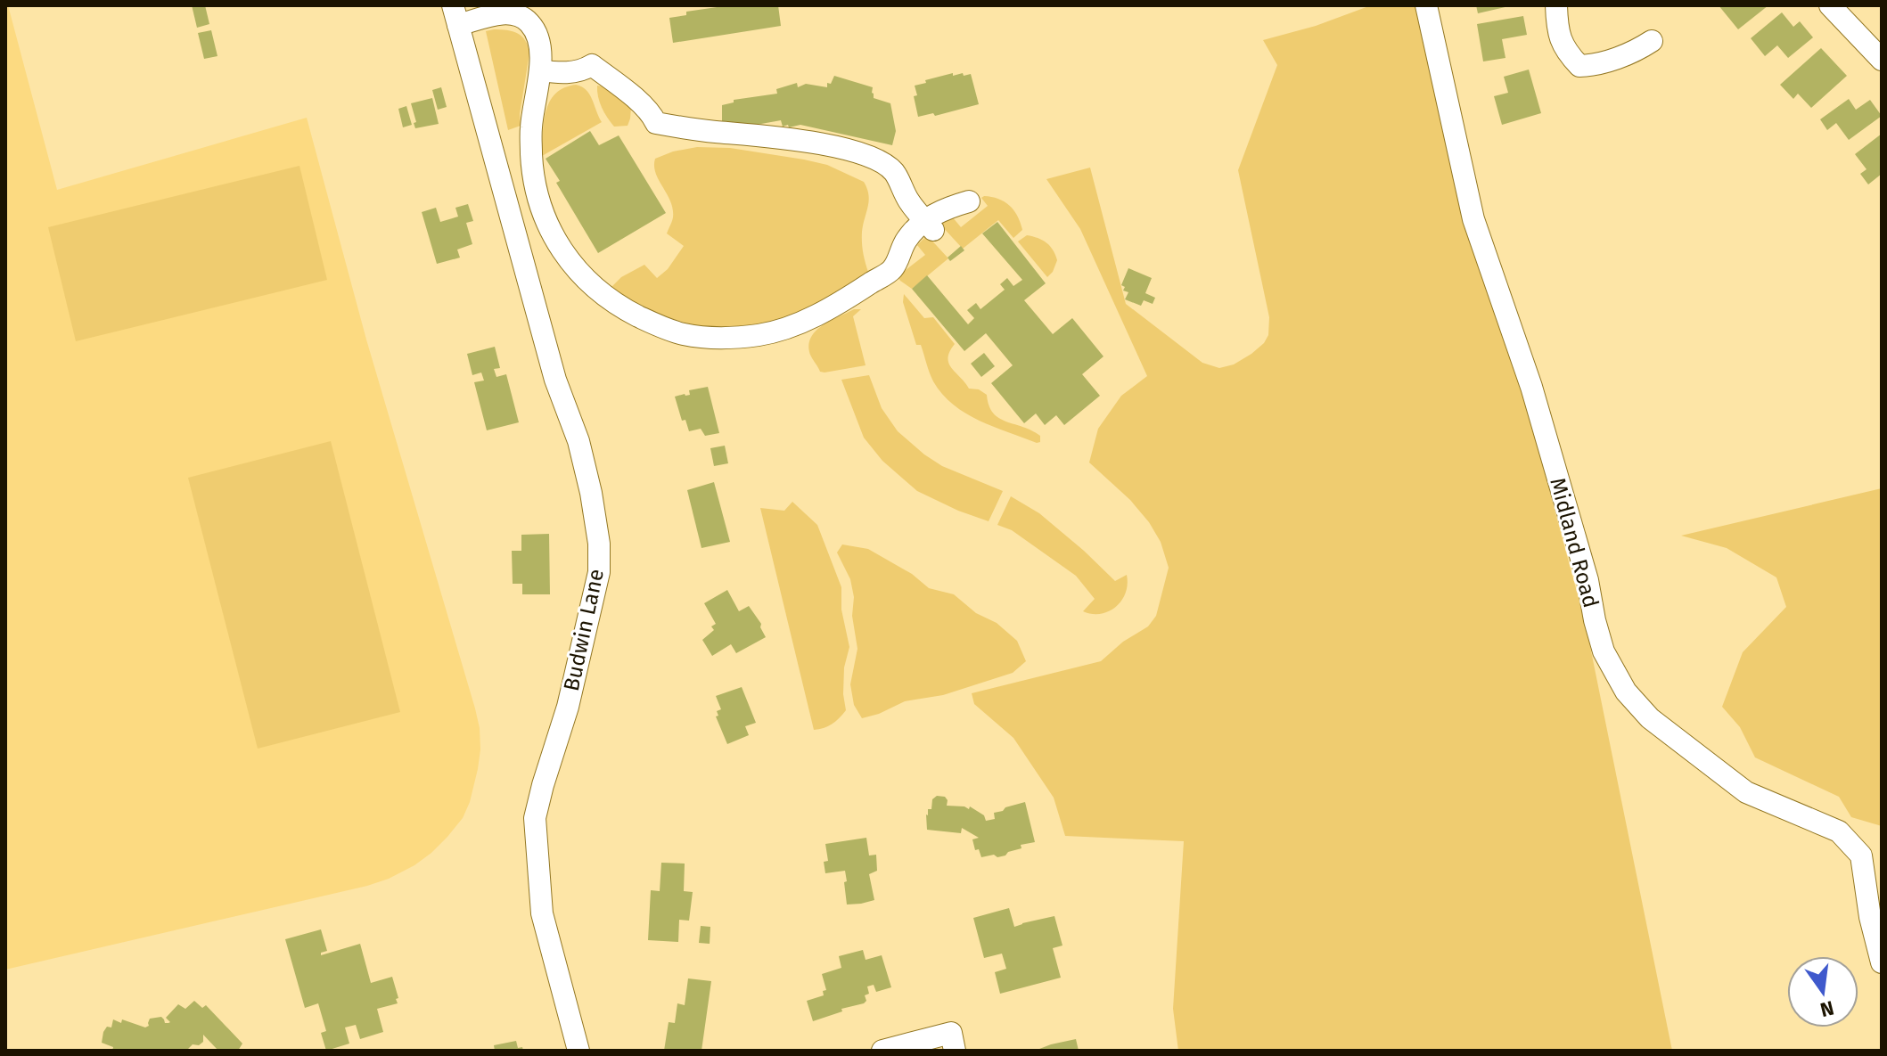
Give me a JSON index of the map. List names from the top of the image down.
{
  "streets": {
    "street": ["Midland Road", "Budwin Lane"]
  },
  "north": "bottom"
}
